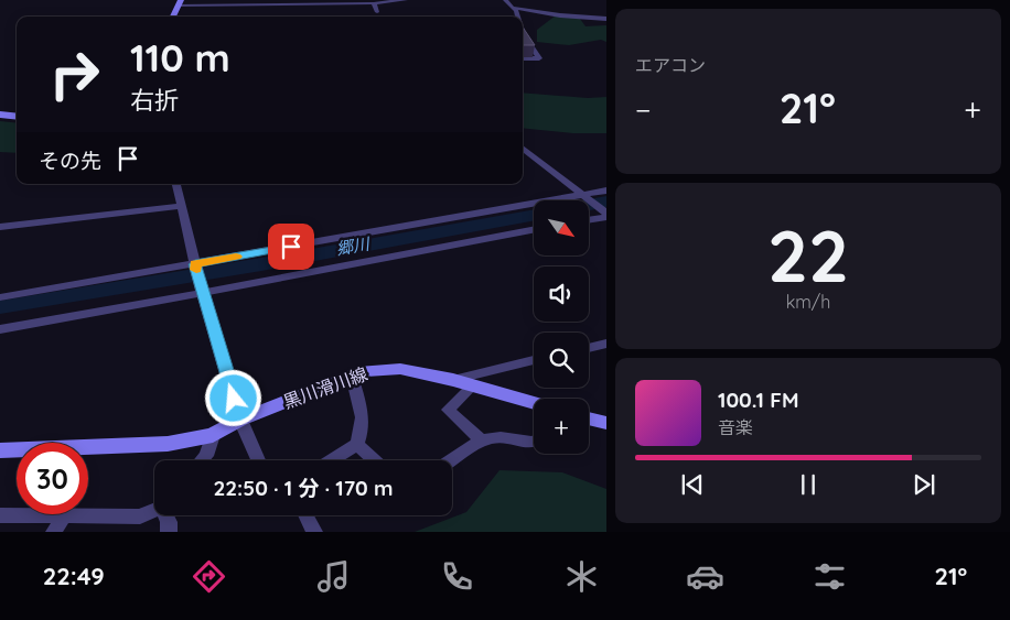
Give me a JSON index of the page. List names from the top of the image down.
{
  "streets": {
    "main road": ["黒川滑川線"]
  },
  "water": ["郷川"],
  "north": "bottom right",
  "page": {
    "tile": [
      "エアコン",
      ["22", "km/h"]
    ],
    "turn": ["110 m", "右折"],
    "heat": ["−", "21°", "+"],
    "then": "その先",
    "map_buttons": "+",
    "song": ["100.1 FM", "音楽"],
    "limit": "30",
    "trip": "22:50 · 1 分 · 170 m",
    "tabs": ["22:49", "21°"]
  }
}
